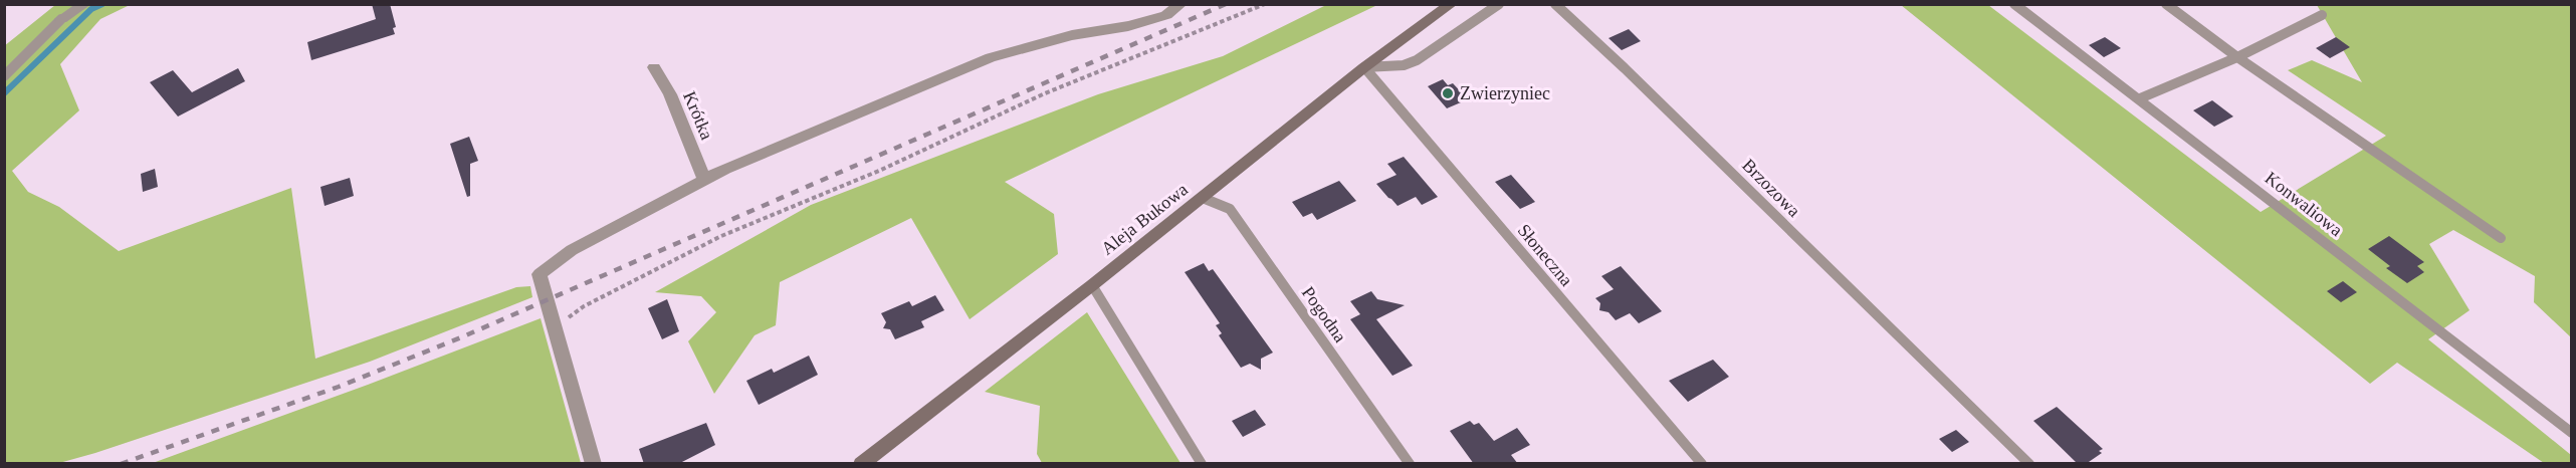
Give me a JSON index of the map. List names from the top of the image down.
{
  "streets": {
    "street": ["Krótka", "Aleja Bukowa"],
    "lane": [
      "Brzozowa",
      "Konwaliowa",
      "Słoneczna",
      "Pogodna"
    ]
  },
  "crossings": [
    ["Aleja Bukowa", "Słoneczna"],
    ["Aleja Bukowa", "Pogodna"]
  ],
  "places": ["Zwierzyniec"]
}
